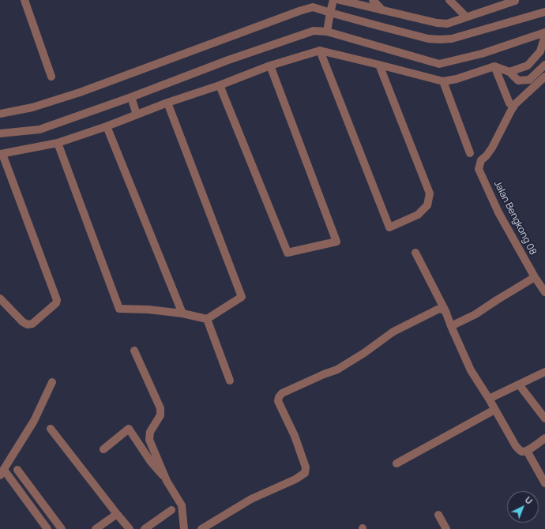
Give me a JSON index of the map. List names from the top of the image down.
{
  "streets": {
    "street": ["Jalan Bengkong 08"]
  },
  "north": "top right"
}
